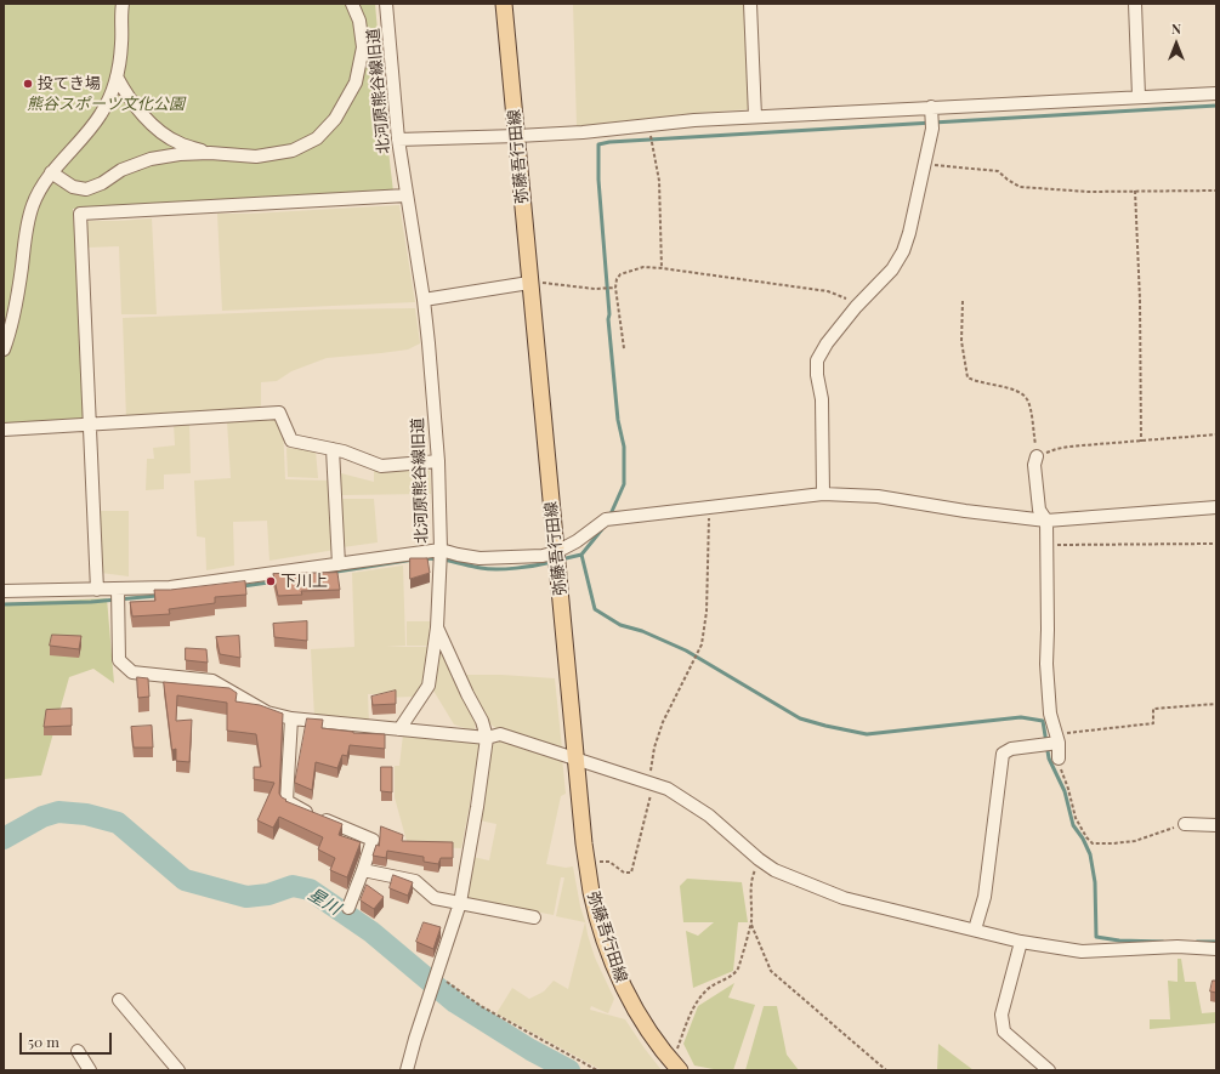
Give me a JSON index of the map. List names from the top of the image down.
{
  "streets": {
    "main road": ["弥藤吾行田線"],
    "street": ["北河原熊谷線旧道"]
  },
  "water": ["星川"],
  "parks": ["熊谷スポーツ文化公園"],
  "places": ["投てき場", "下川上"],
  "scale_bar": "50 m",
  "north": "top"
}
